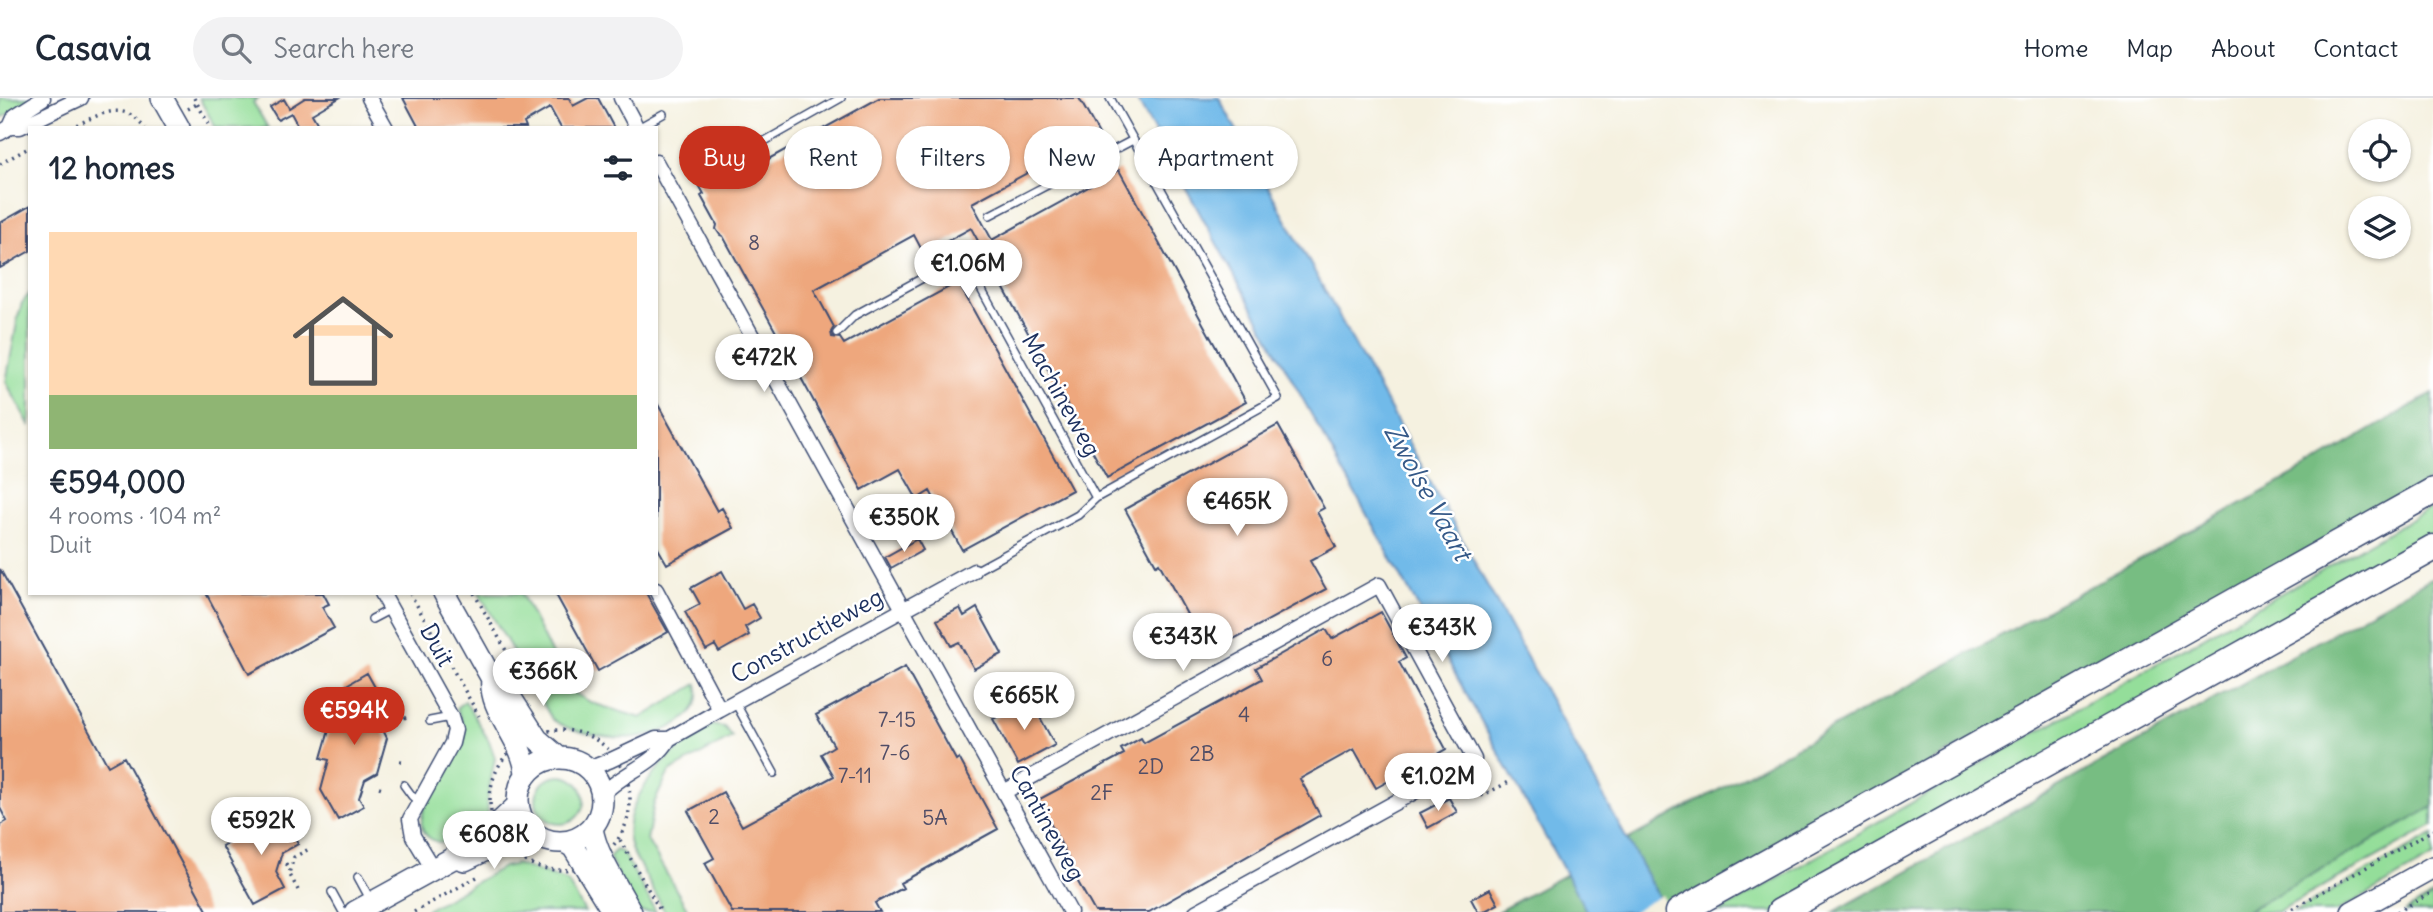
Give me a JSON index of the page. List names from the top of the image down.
{
  "streets": {
    "street": ["Constructieweg", "Duit", "Cantineweg"],
    "lane": ["Machineweg"]
  },
  "crossings": [
    ["Machineweg", "Constructieweg"],
    ["Constructieweg", "Cantineweg"]
  ],
  "water": ["Zwolse Vaart"],
  "house_numbers": [
    "8",
    "6",
    "4",
    "7-15",
    "7-6",
    "2B",
    "2D",
    "7-11",
    "2F",
    "2",
    "5A"
  ],
  "page": {
    "header": "Casavia",
    "search": "Search here",
    "nav": [
      "Home",
      "Map",
      "About",
      "Contact"
    ],
    "chip": [
      "Buy",
      "Rent",
      "Filters",
      "New",
      "Apartment"
    ],
    "heading": "12 homes",
    "list": [
      {
        "name": "€594,000",
        "note": "4 rooms · 104 m² · Duit"
      }
    ],
    "price": [
      "€1.06M",
      "€472K",
      "€465K",
      "€350K",
      "€343K",
      "€343K",
      "€366K",
      "€665K",
      "€594K",
      "€1.02M",
      "€592K",
      "€608K"
    ]
  }
}
